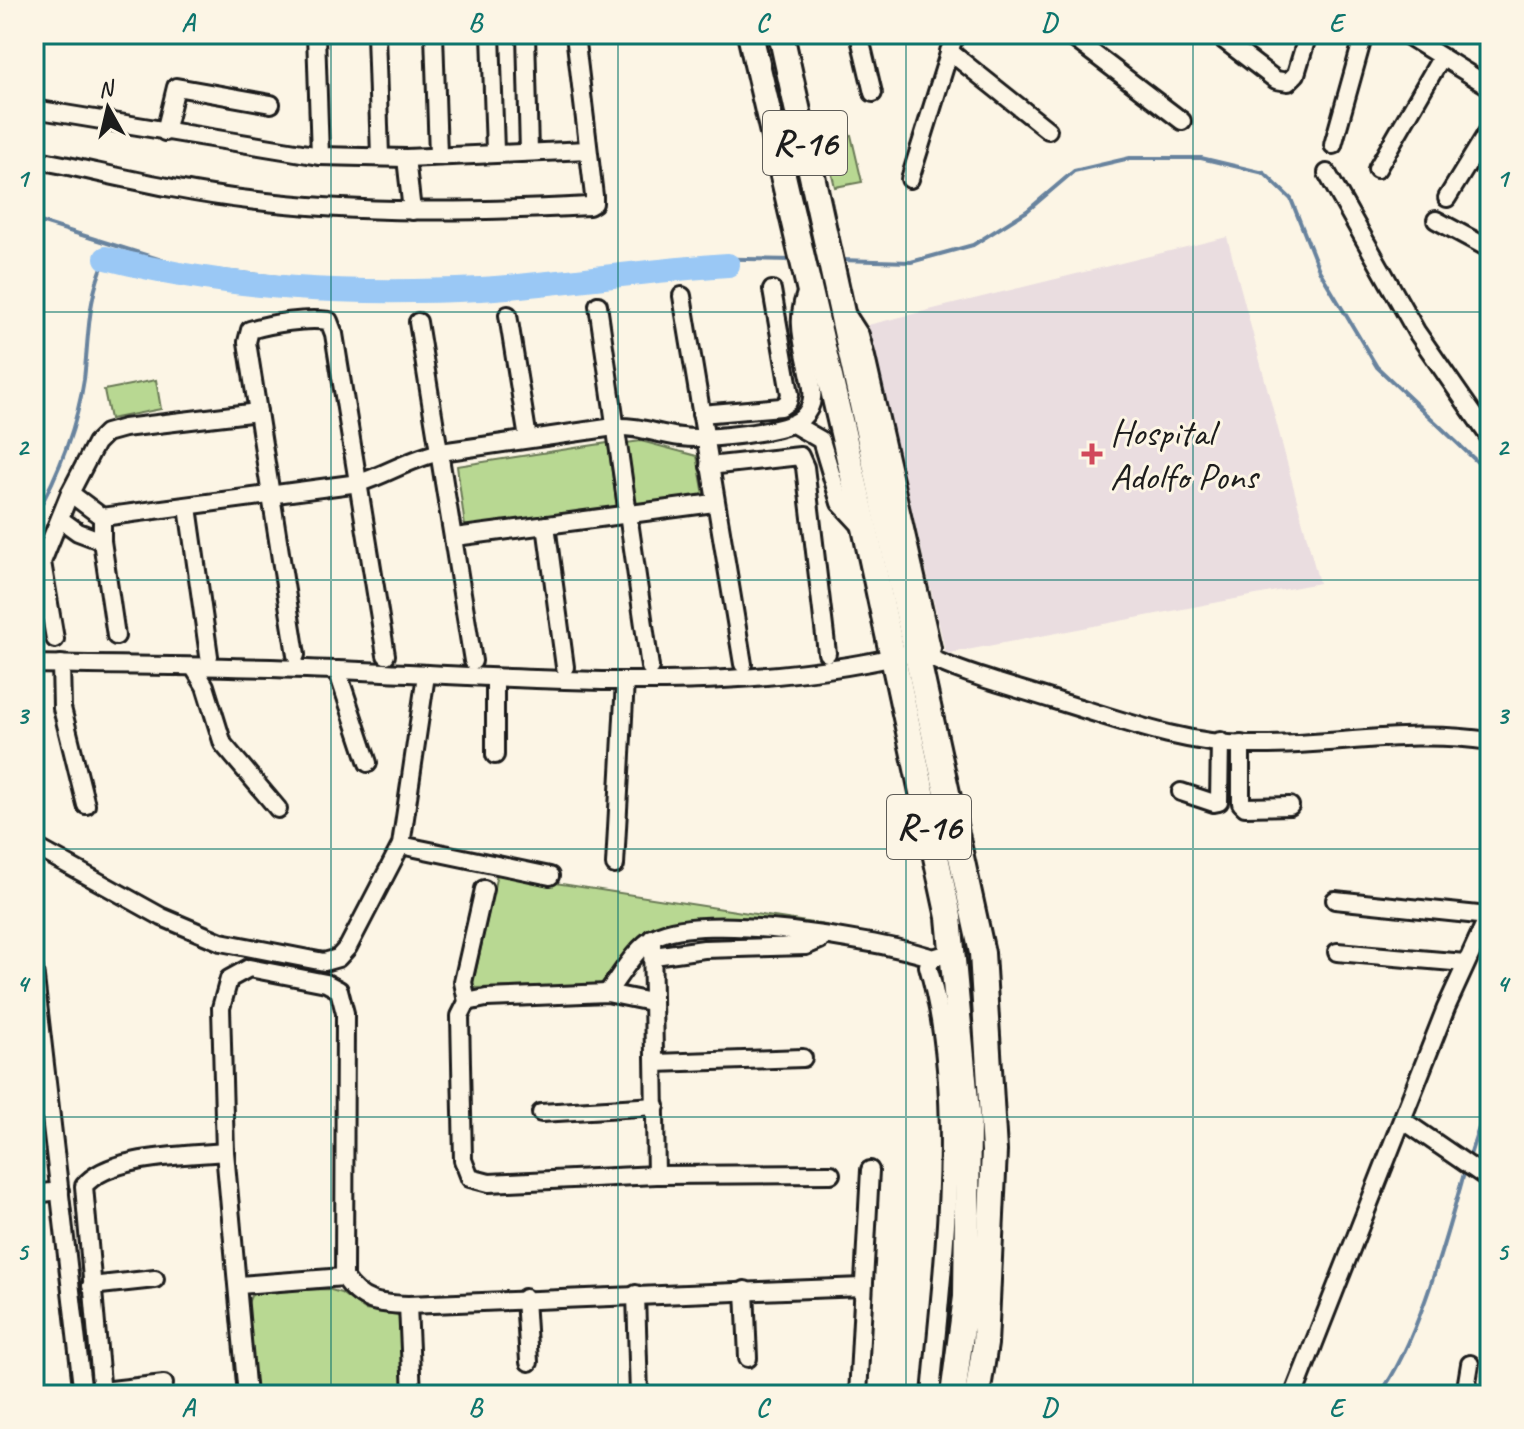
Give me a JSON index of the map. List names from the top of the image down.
{
  "streets": {
    "main road": ["R-16"]
  },
  "places": {
    "health": ["Hospital Adolfo Pons"]
  },
  "north": "top",
  "grid": {
    "columns": [
      "A",
      "B",
      "C",
      "D",
      "E"
    ],
    "rows": [
      "1",
      "2",
      "3",
      "4",
      "5"
    ]
  }
}
